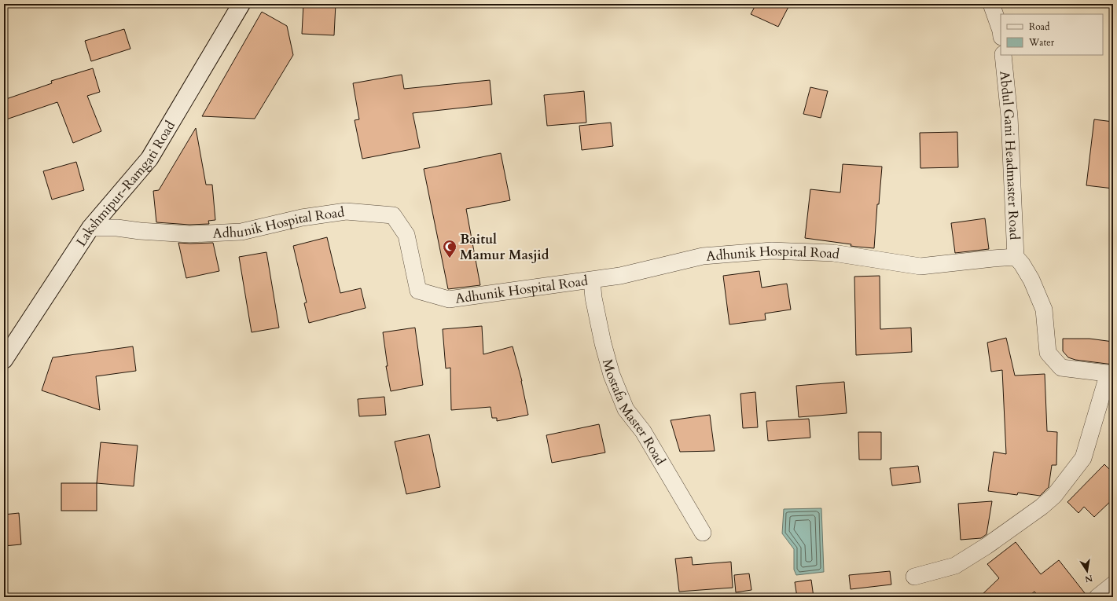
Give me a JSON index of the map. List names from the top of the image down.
{
  "streets": {
    "main road": ["Lakshmipur-Ramgati Road"],
    "street": ["Abdul Gani Headmaster Road", "Adhunik Hospital Road", "Mostafa Master Road"]
  },
  "crossings": [
    ["Abdul Gani Headmaster Road", "Adhunik Hospital Road"],
    ["Lakshmipur-Ramgati Road", "Adhunik Hospital Road"],
    ["Adhunik Hospital Road", "Mostafa Master Road"]
  ],
  "places": {
    "mosque": ["Baitul Mamur Masjid"]
  },
  "legend": ["Road", "Water"],
  "north": "bottom"
}
